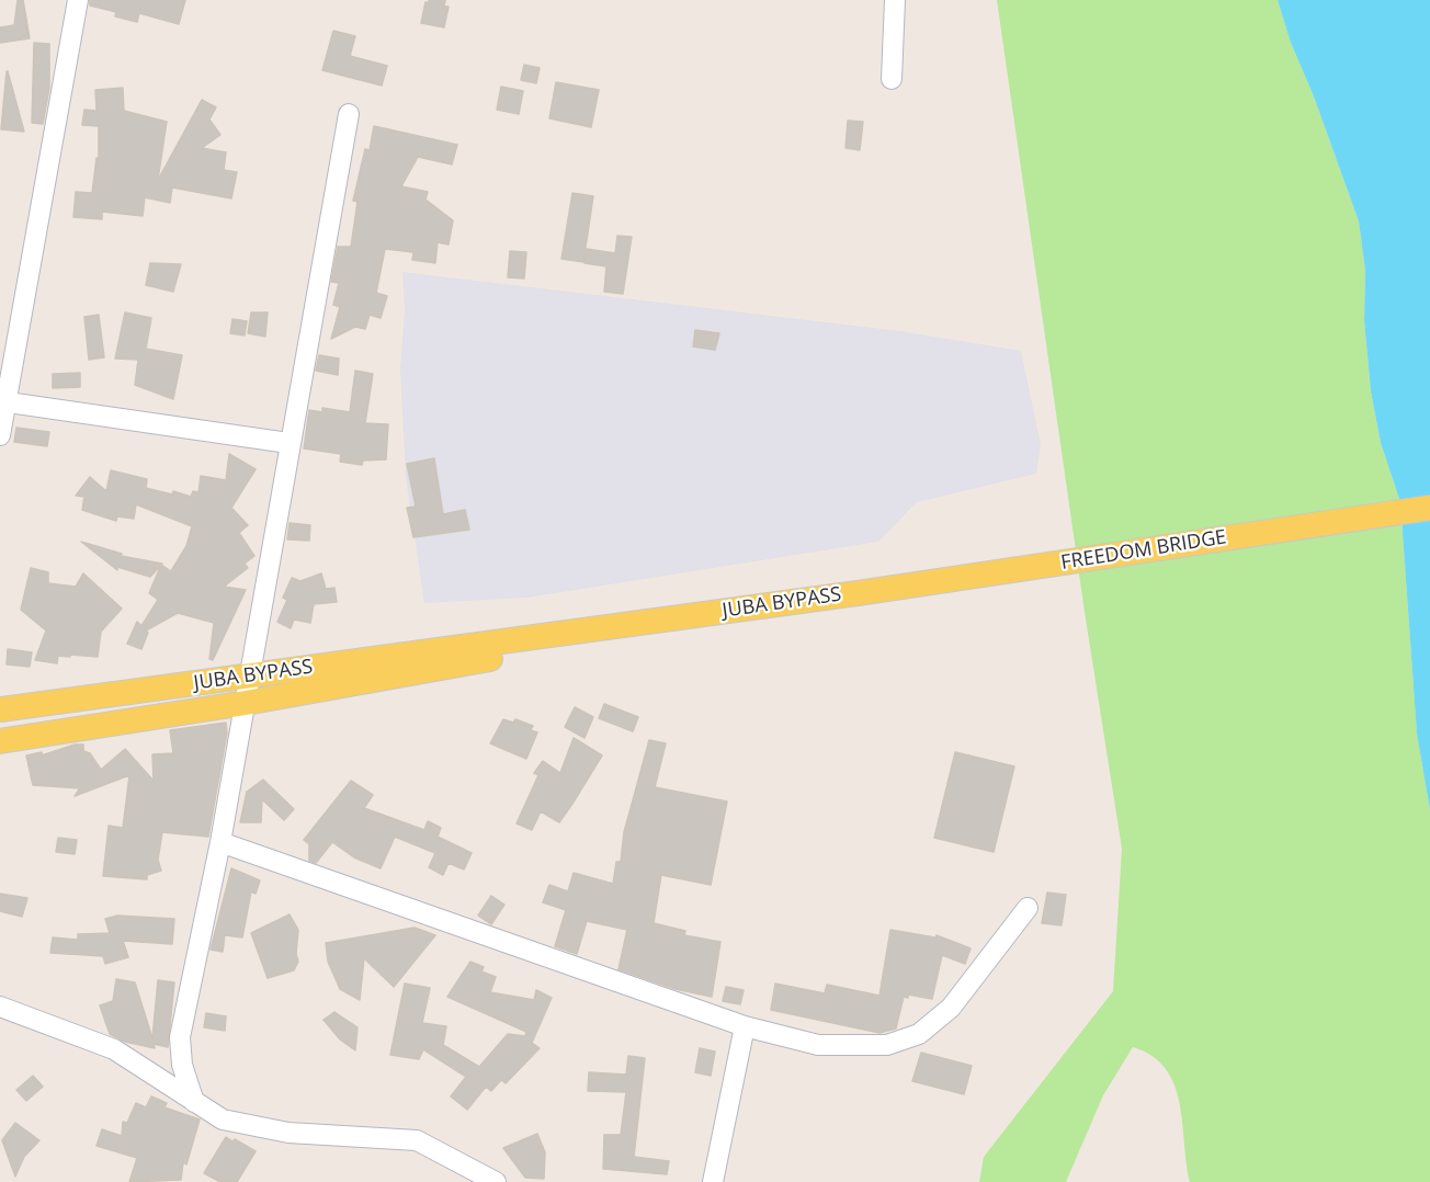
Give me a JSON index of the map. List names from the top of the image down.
{
  "streets": {
    "main road": ["FREEDOM BRIDGE", "JUBA BYPASS"]
  },
  "crossings": [
    ["FREEDOM BRIDGE", "JUBA BYPASS"]
  ]
}
